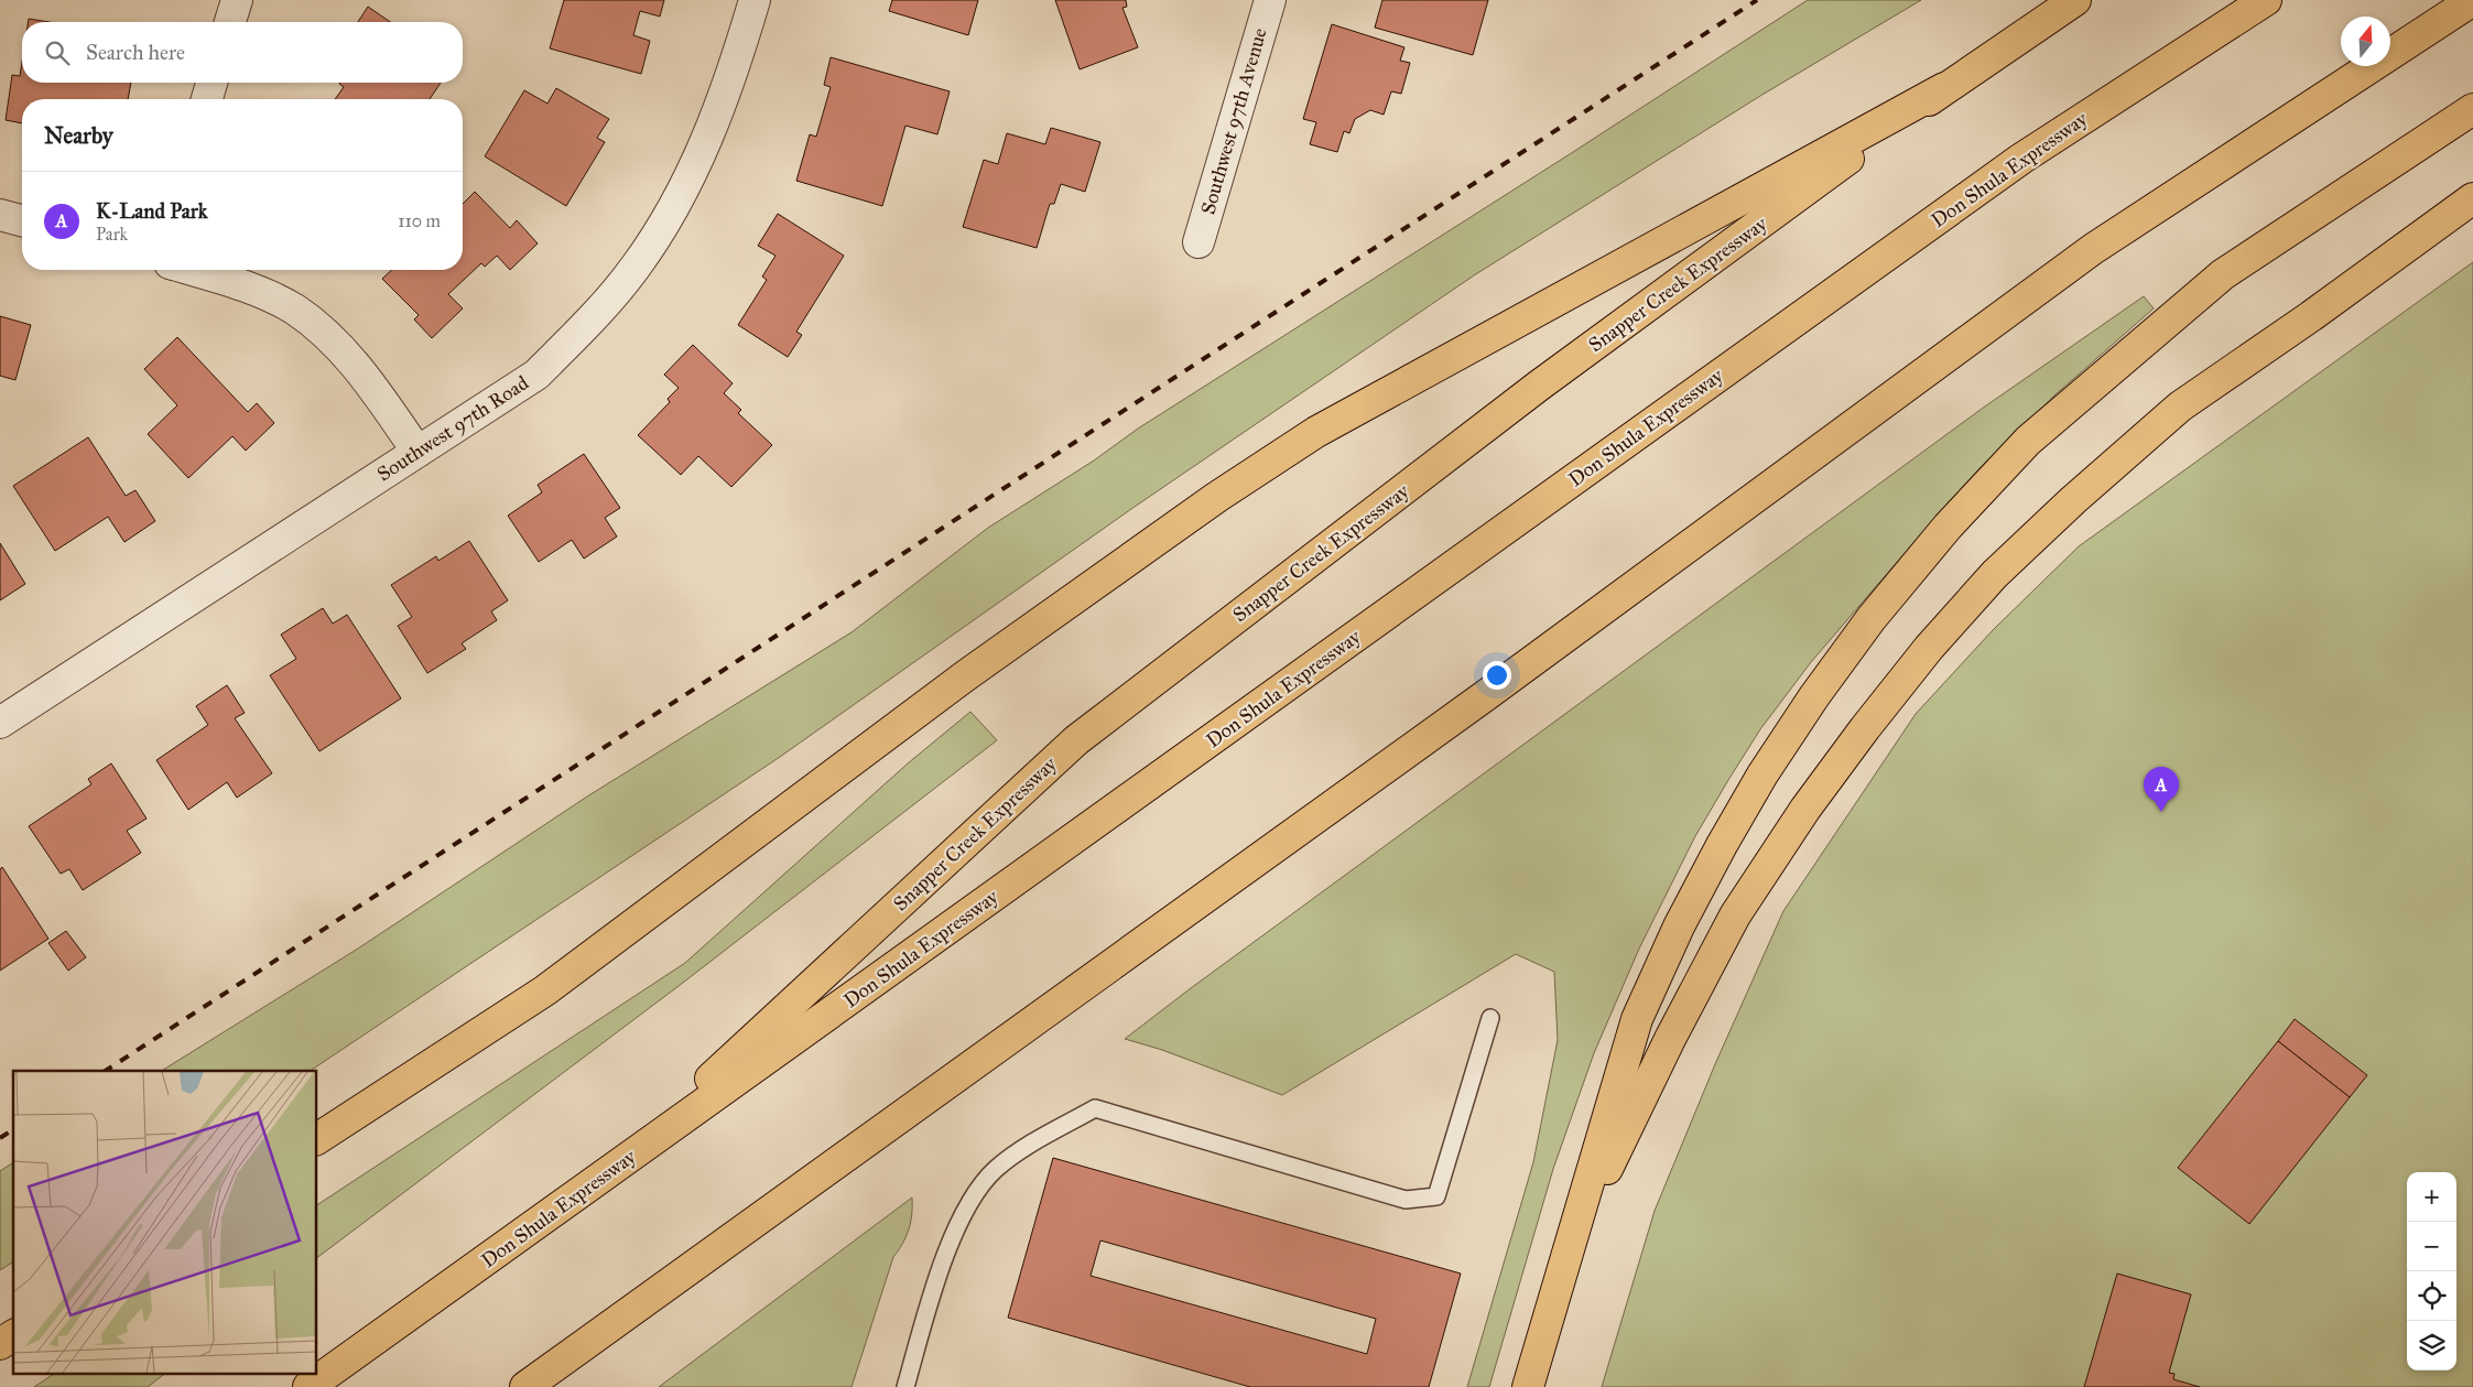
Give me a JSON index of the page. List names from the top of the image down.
{
  "streets": {
    "highway": ["Don Shula Expressway", "Snapper Creek Expressway"],
    "street": ["Southwest 97th Avenue", "Southwest 97th Road"]
  },
  "crossings": [
    ["Don Shula Expressway", "Snapper Creek Expressway"]
  ],
  "north": "top",
  "page": {
    "search": "Search here",
    "heading": "Nearby",
    "list": [
      {
        "mark": "A",
        "name": "K-Land Park",
        "note": "Park",
        "value": "110 m"
      }
    ],
    "pins": "A",
    "map_buttons": ["+", "−"]
  }
}
